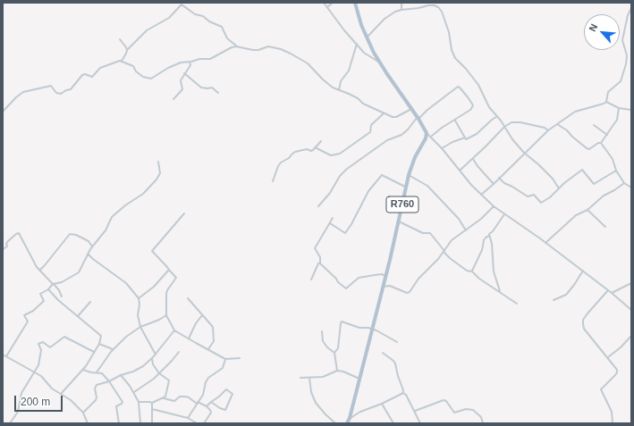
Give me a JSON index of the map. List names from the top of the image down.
{
  "streets": {
    "main road": ["R760"]
  },
  "scale_bar": "200 m",
  "north": "top left"
}
